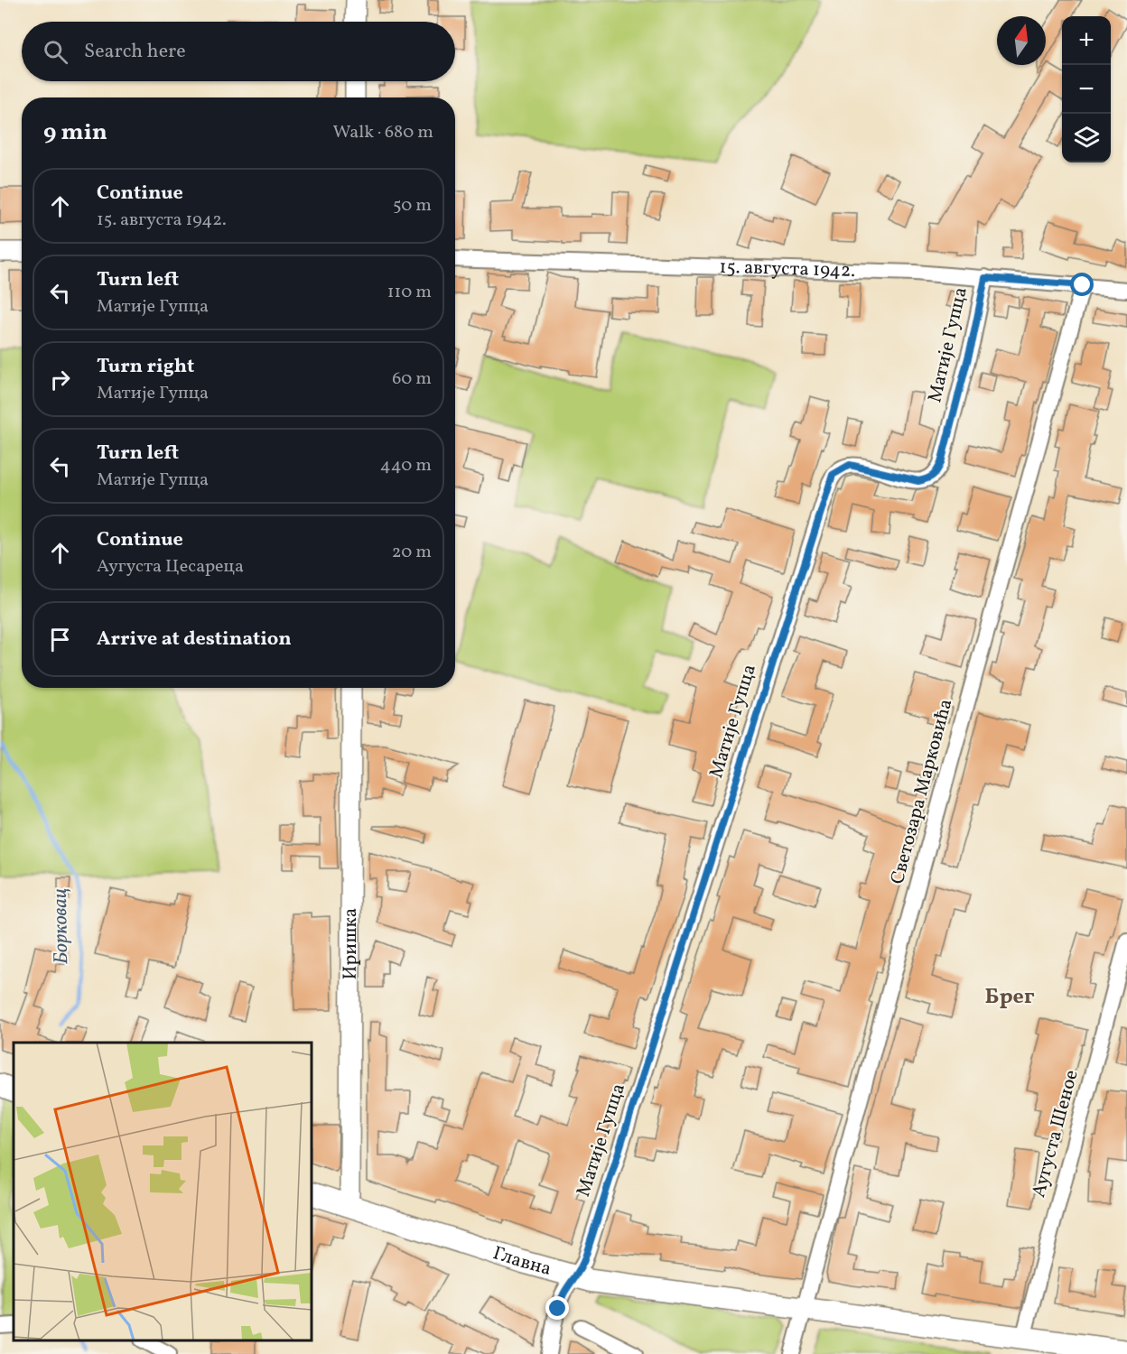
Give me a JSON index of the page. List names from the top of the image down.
{
  "streets": {
    "main road": ["Главна"],
    "street": [
      "15. августа 1942.",
      "Матије Гупца",
      "Светозара Марковића",
      "Иришка",
      "Аугуста Шеное"
    ]
  },
  "crossings": [
    ["15. августа 1942.", "Матије Гупца"],
    ["15. августа 1942.", "Светозара Марковића"],
    ["Матије Гупца", "Главна"],
    ["Светозара Марковића", "Главна"],
    ["Иришка", "Главна"],
    ["Аугуста Шеное", "Главна"]
  ],
  "districts": ["Брег"],
  "water": ["Борковац"],
  "north": "top",
  "page": {
    "map_buttons": ["+", "−"],
    "search": "Search here",
    "heading": ["9 min", "Walk · 680 m"],
    "list": [
      ["Continue", "15. августа 1942.", "50 m"],
      ["Turn left", "Матије Гупца", "110 m"],
      ["Turn right", "Матије Гупца", "60 m"],
      ["Turn left", "Матије Гупца", "440 m"],
      ["Continue", "Аугуста Цесареца", "20 m"],
      "Arrive at destination"
    ]
  }
}
